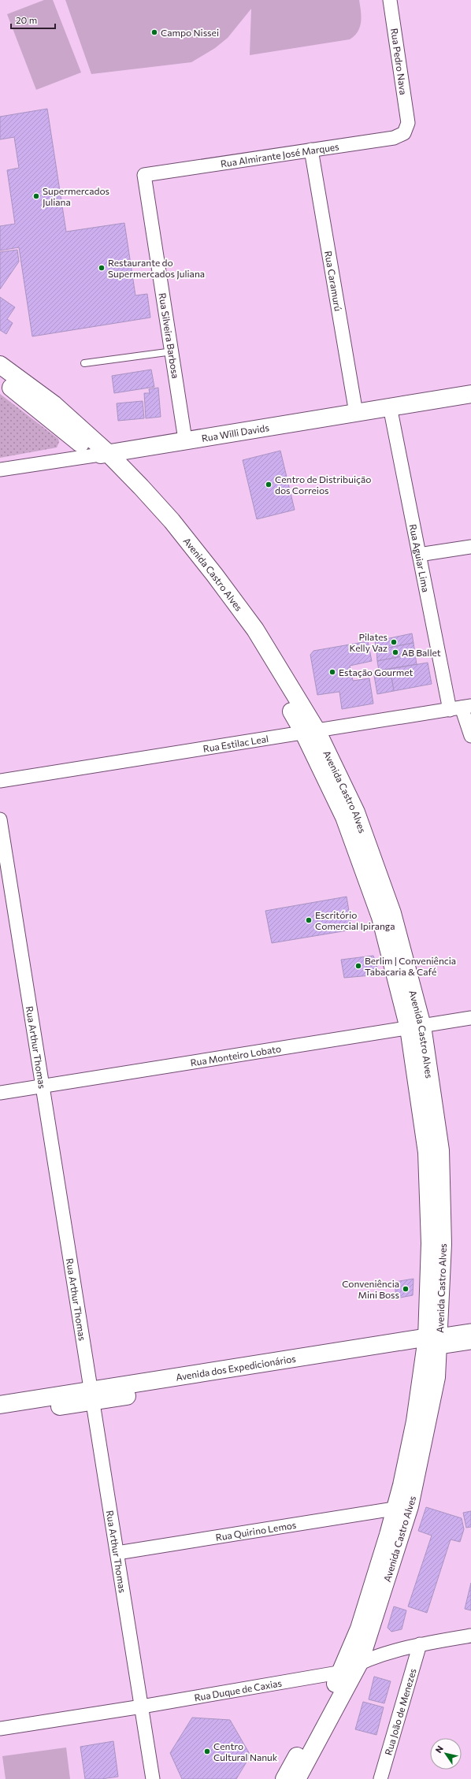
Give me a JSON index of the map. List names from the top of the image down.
{
  "streets": {
    "main road": ["Rua Willi Davids", "Avenida Castro Alves", "Avenida dos Expedicionários"],
    "street": [
      "Rua Pedro Nava",
      "Rua Almirante José Marques",
      "Rua Caramurú",
      "Rua Silveira Barbosa",
      "Rua Aguiar Lima",
      "Rua Estilac Leal",
      "Rua Arthur Thomas",
      "Rua Monteiro Lobato",
      "Rua Quirino Lemos",
      "Rua Duque de Caxias",
      "Rua João de Menezes"
    ]
  },
  "crossings": [
    ["Rua Pedro Nava", "Rua Almirante José Marques"],
    ["Rua Almirante José Marques", "Rua Caramurú"],
    ["Rua Almirante José Marques", "Rua Silveira Barbosa"],
    ["Rua Caramurú", "Rua Willi Davids"],
    ["Rua Silveira Barbosa", "Rua Willi Davids"],
    ["Rua Willi Davids", "Rua Aguiar Lima"],
    ["Rua Willi Davids", "Avenida Castro Alves"],
    ["Rua Aguiar Lima", "Rua Estilac Leal"],
    ["Avenida Castro Alves", "Rua Estilac Leal"],
    ["Avenida Castro Alves", "Rua Monteiro Lobato"],
    ["Avenida Castro Alves", "Avenida dos Expedicionários"],
    ["Avenida Castro Alves", "Rua Quirino Lemos"],
    ["Avenida Castro Alves", "Rua Duque de Caxias"],
    ["Rua Arthur Thomas", "Rua Monteiro Lobato"],
    ["Rua Arthur Thomas", "Avenida dos Expedicionários"],
    ["Rua Arthur Thomas", "Rua Quirino Lemos"],
    ["Rua Arthur Thomas", "Rua Duque de Caxias"],
    ["Rua Duque de Caxias", "Rua João de Menezes"]
  ],
  "places": [
    "Campo Nissei",
    "Supermercados Juliana",
    "Restaurante do Supermercados Juliana",
    "Centro de Distribuição dos Correios",
    "Pilates Kelly Vaz",
    "AB Ballet",
    "Estação Gourmet",
    "Escritório Comercial Ipiranga",
    "Berlim | Conveniência Tabacaria & Café",
    "Conveniência Mini Boss",
    "Centro Cultural Nanuk"
  ],
  "scale_bar": "20 m",
  "north": "top left"
}
